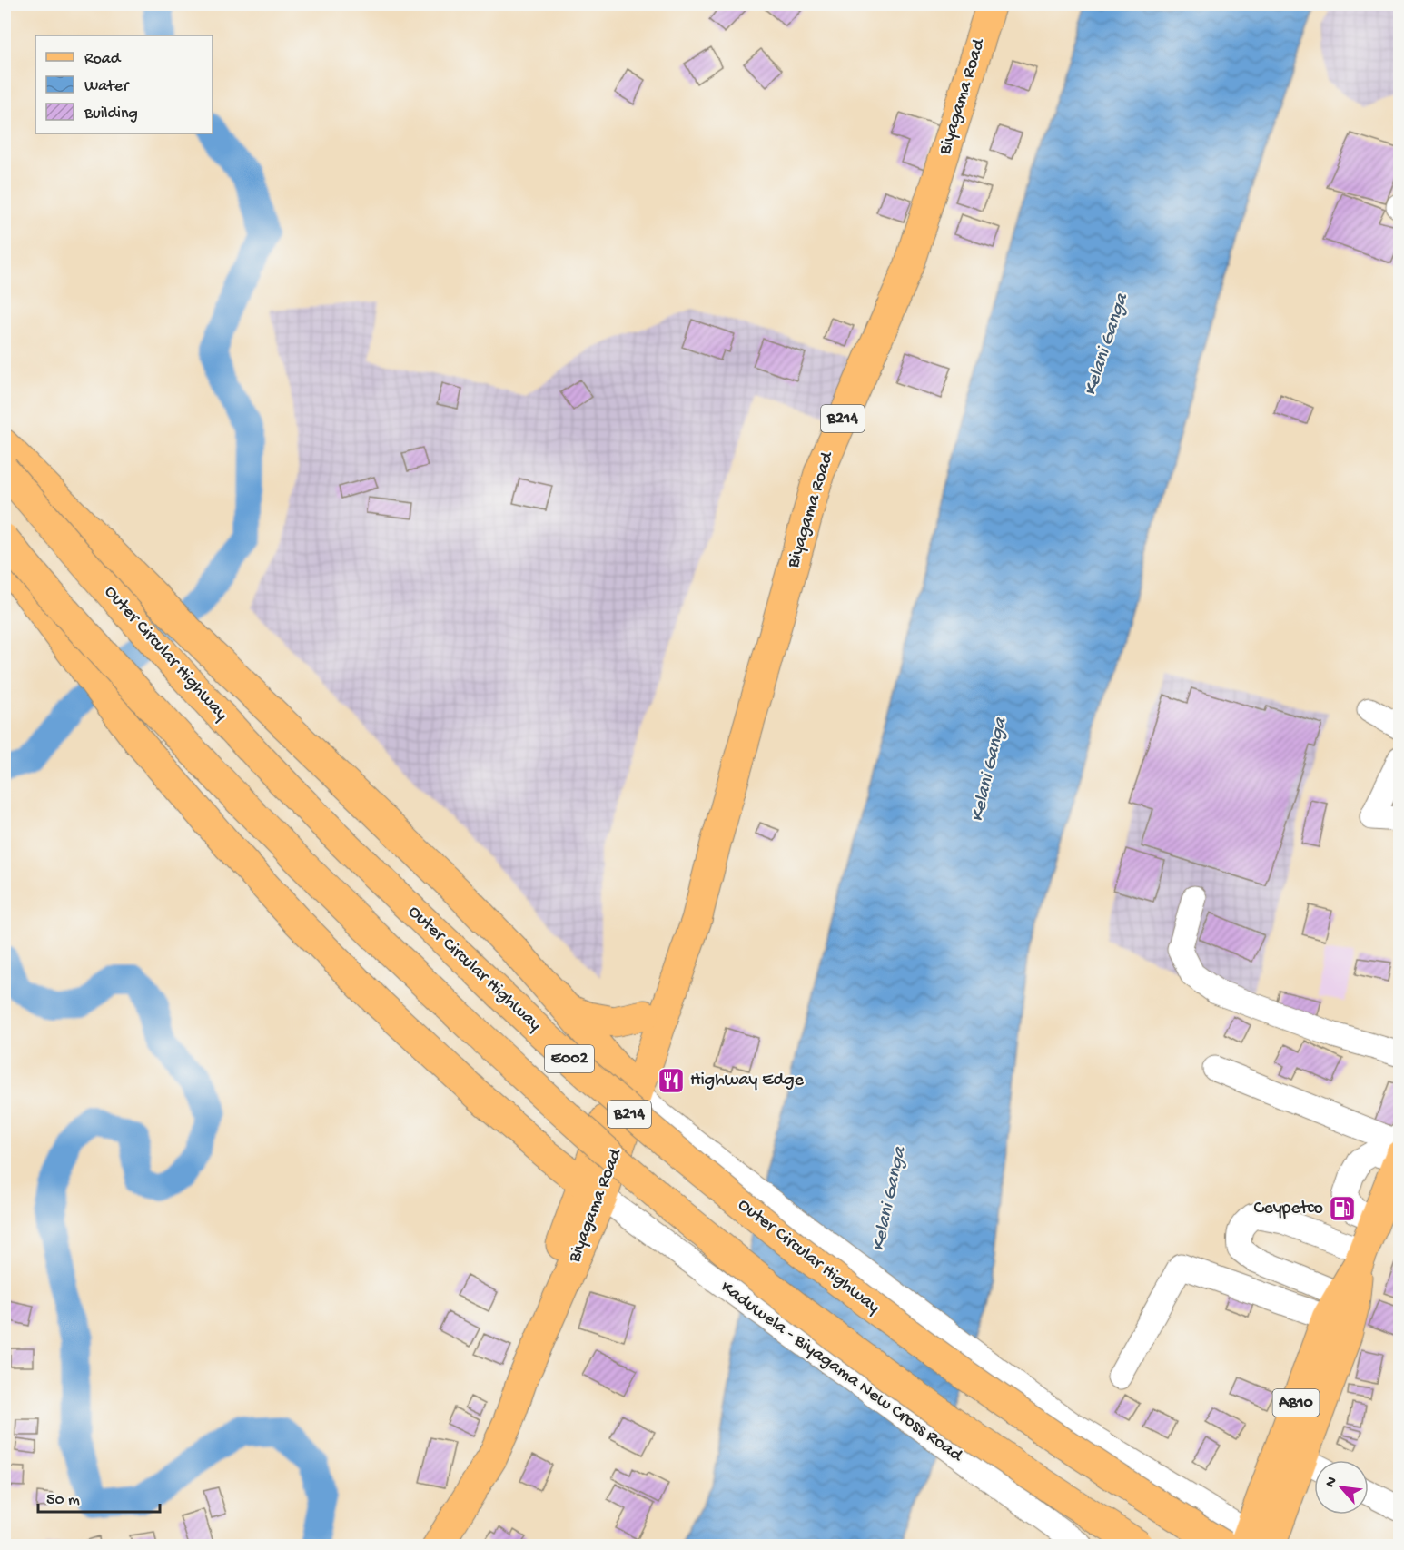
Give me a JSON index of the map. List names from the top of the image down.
{
  "streets": {
    "main road": [
      "Biyagama Road",
      "B214",
      "Outer Circular Highway",
      "E002",
      "AB10"
    ],
    "street": ["Kaduwela - Biyagama New Cross Road"]
  },
  "crossings": [
    ["Biyagama Road", "Kaduwela - Biyagama New Cross Road"],
    ["Outer Circular Highway", "AB10"]
  ],
  "water": ["Kelani Ganga"],
  "places": {
    "restaurant": ["Highway Edge"],
    "fuel station": ["Ceypetco"]
  },
  "legend": ["Road", "Water", "Building"],
  "scale_bar": "50 m",
  "north": "top left"
}
